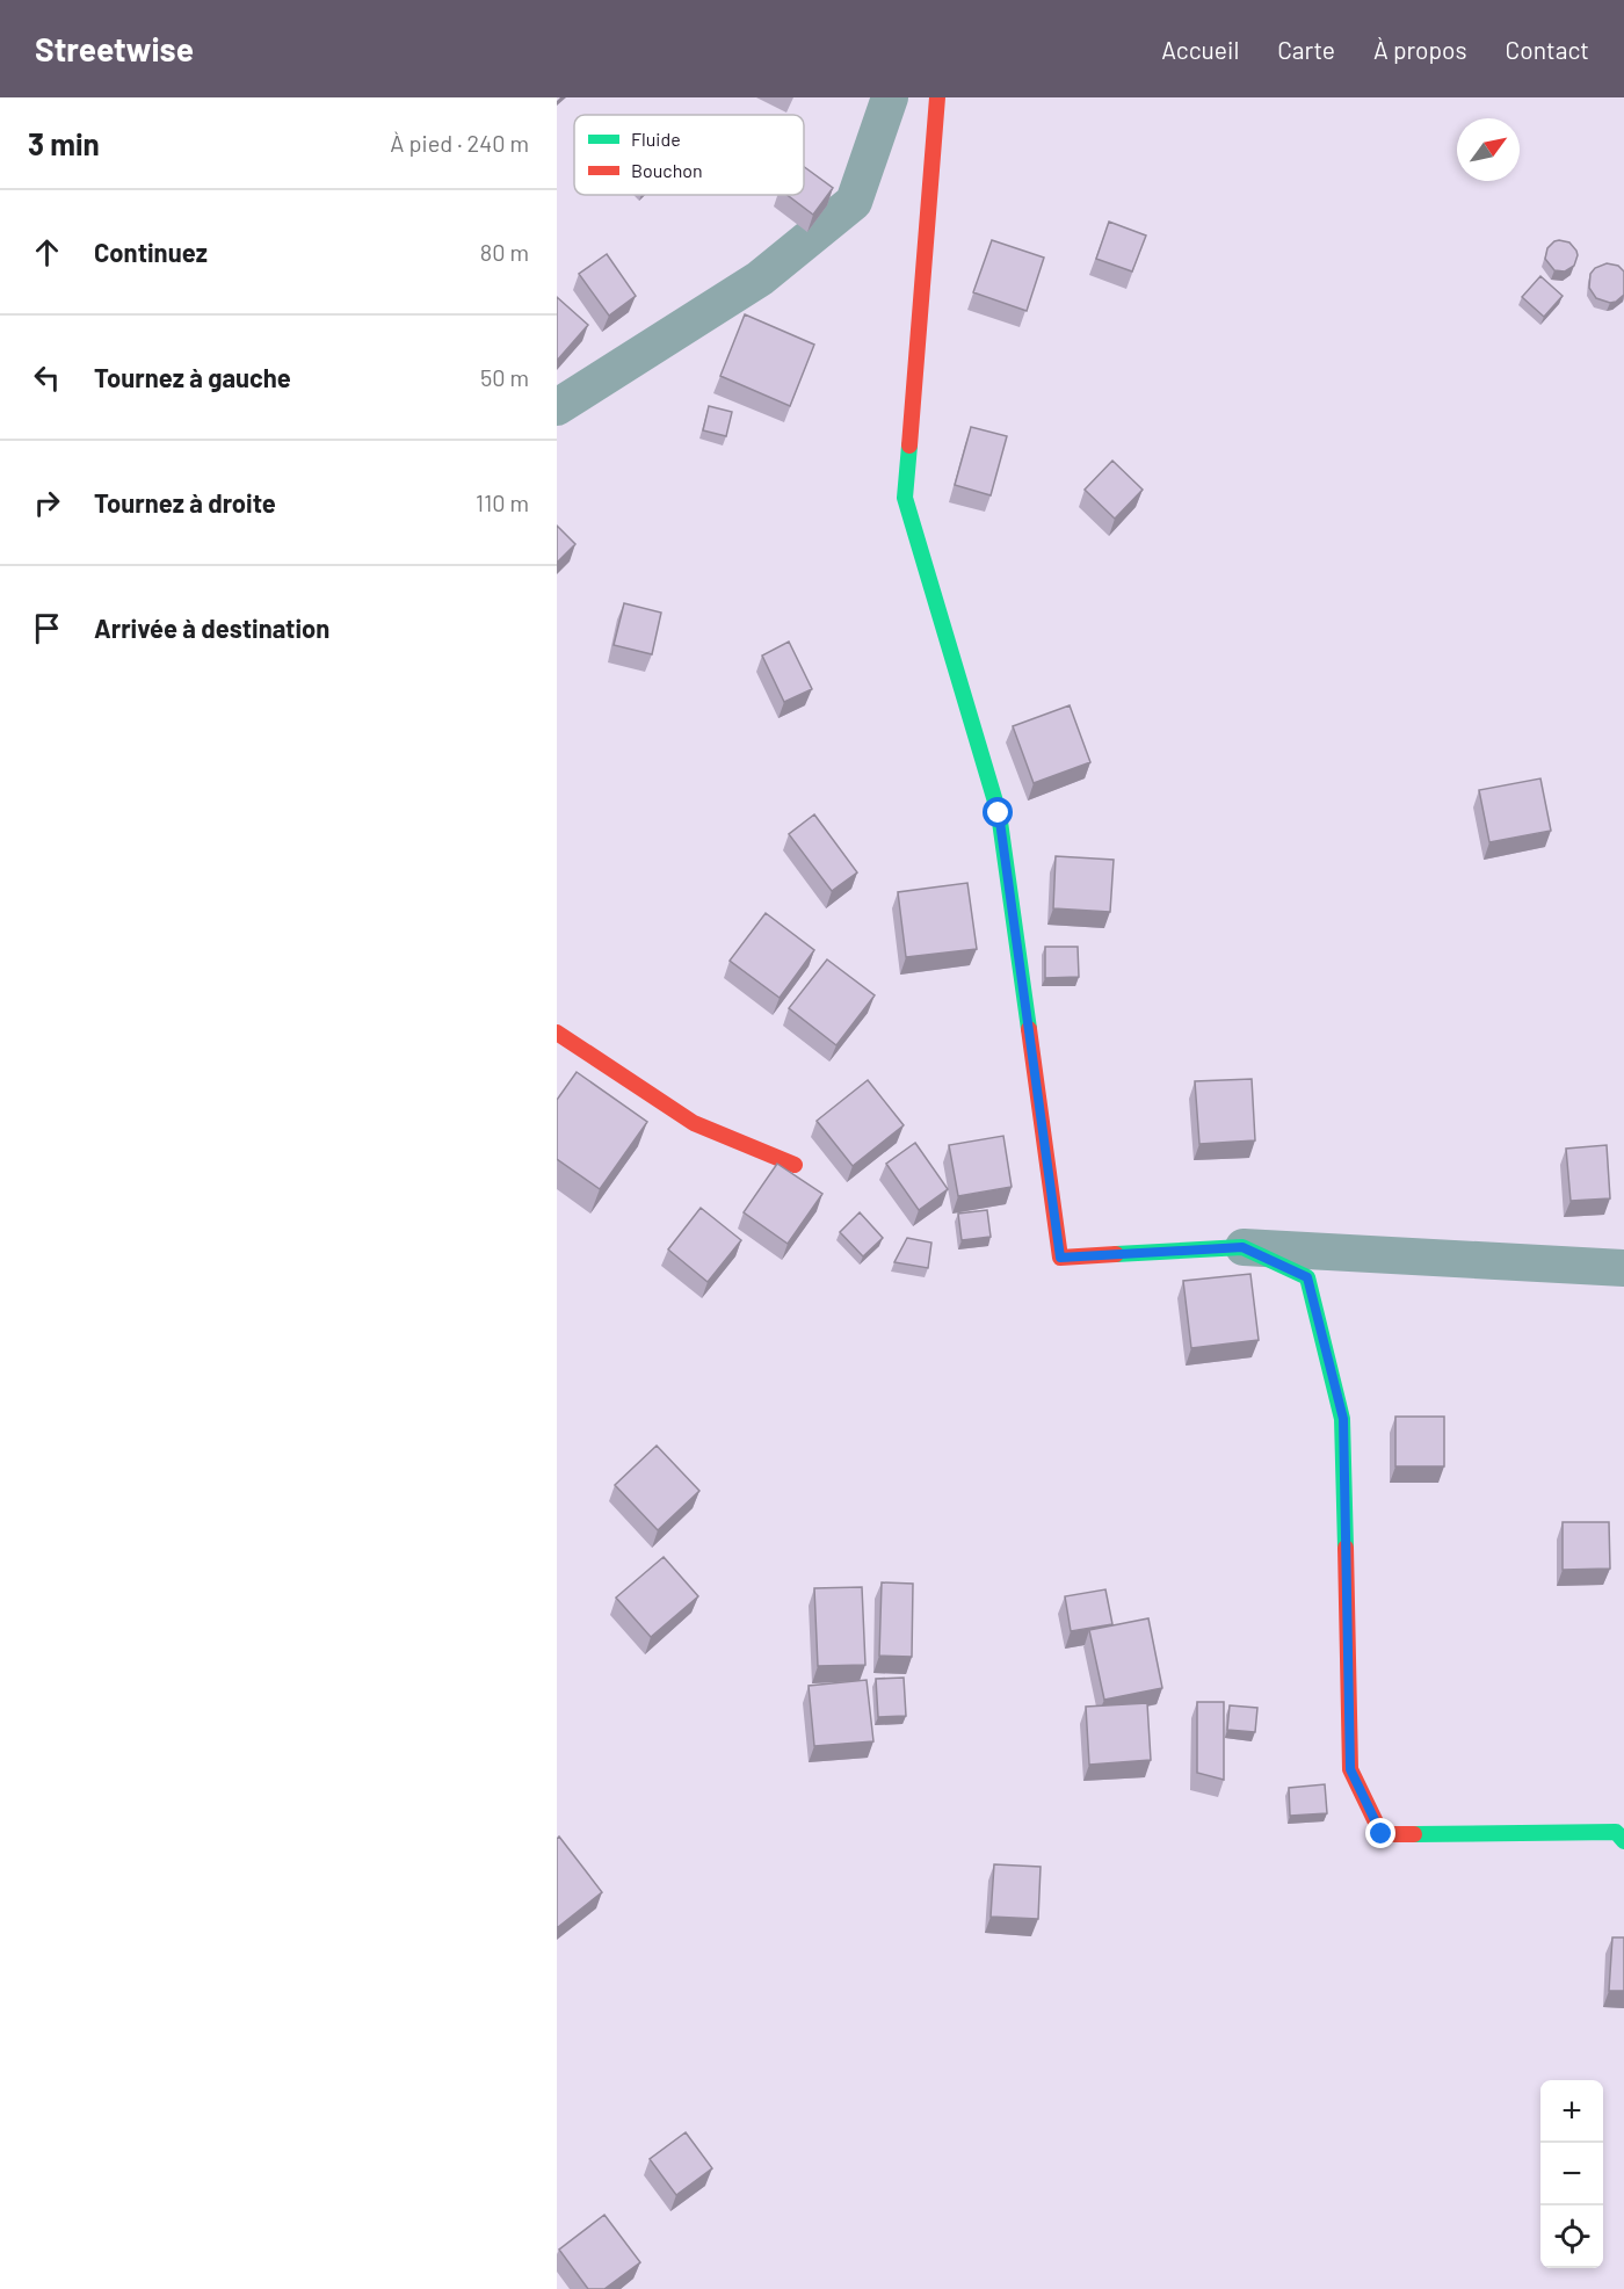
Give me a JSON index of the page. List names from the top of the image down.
{
  "legend": ["Fluide", "Bouchon"],
  "north": "top right",
  "page": {
    "header": "Streetwise",
    "nav": [
      "Accueil",
      "Carte",
      "À propos",
      "Contact"
    ],
    "heading": ["3 min", "À pied · 240 m"],
    "list": [
      ["Continuez", "80 m"],
      ["Tournez à gauche", "50 m"],
      ["Tournez à droite", "110 m"],
      "Arrivée à destination"
    ],
    "map_buttons": ["+", "−"]
  }
}
